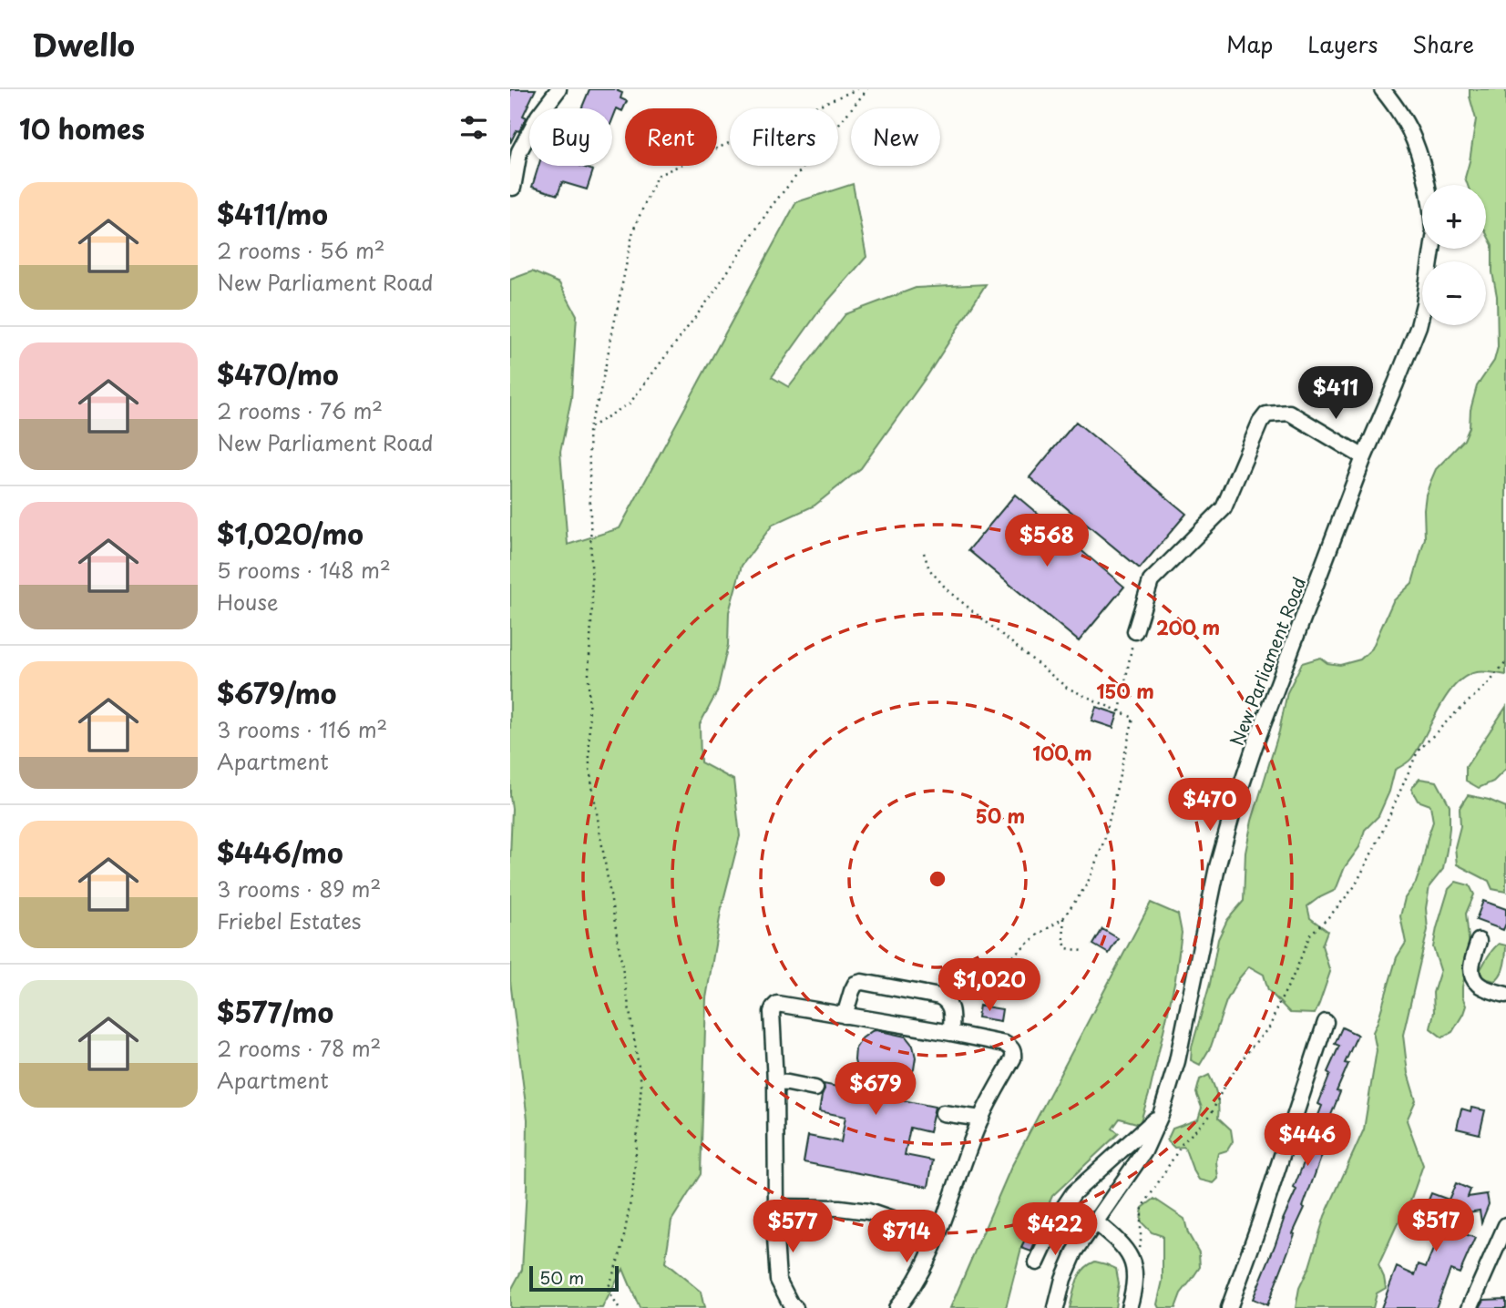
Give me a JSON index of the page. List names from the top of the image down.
{
  "streets": {
    "street": ["New Parliament Road"]
  },
  "scale_bar": "50 m",
  "page": {
    "header": "Dwello",
    "nav": ["Map", "Layers", "Share"],
    "heading": "10 homes",
    "chip": [
      "Buy",
      "Rent",
      "Filters",
      "New"
    ],
    "list": [
      {
        "name": "$411/mo",
        "note": "2 rooms · 56 m² · New Parliament Road"
      },
      {
        "name": "$470/mo",
        "note": "2 rooms · 76 m² · New Parliament Road"
      },
      {
        "name": "$1,020/mo",
        "note": "5 rooms · 148 m² · House"
      },
      {
        "name": "$679/mo",
        "note": "3 rooms · 116 m² · Apartment"
      },
      {
        "name": "$446/mo",
        "note": "3 rooms · 89 m² · Friebel Estates"
      },
      {
        "name": "$577/mo",
        "note": "2 rooms · 78 m² · Apartment"
      }
    ],
    "map_buttons": ["+", "−"],
    "price": [
      "$411",
      "$568",
      "$470",
      "$1,020",
      "$679",
      "$446",
      "$517",
      "$577",
      "$422",
      "$714"
    ],
    "scale": "50 m"
  },
  "rings": [
    "200 m",
    "150 m",
    "100 m",
    "50 m"
  ]
}
